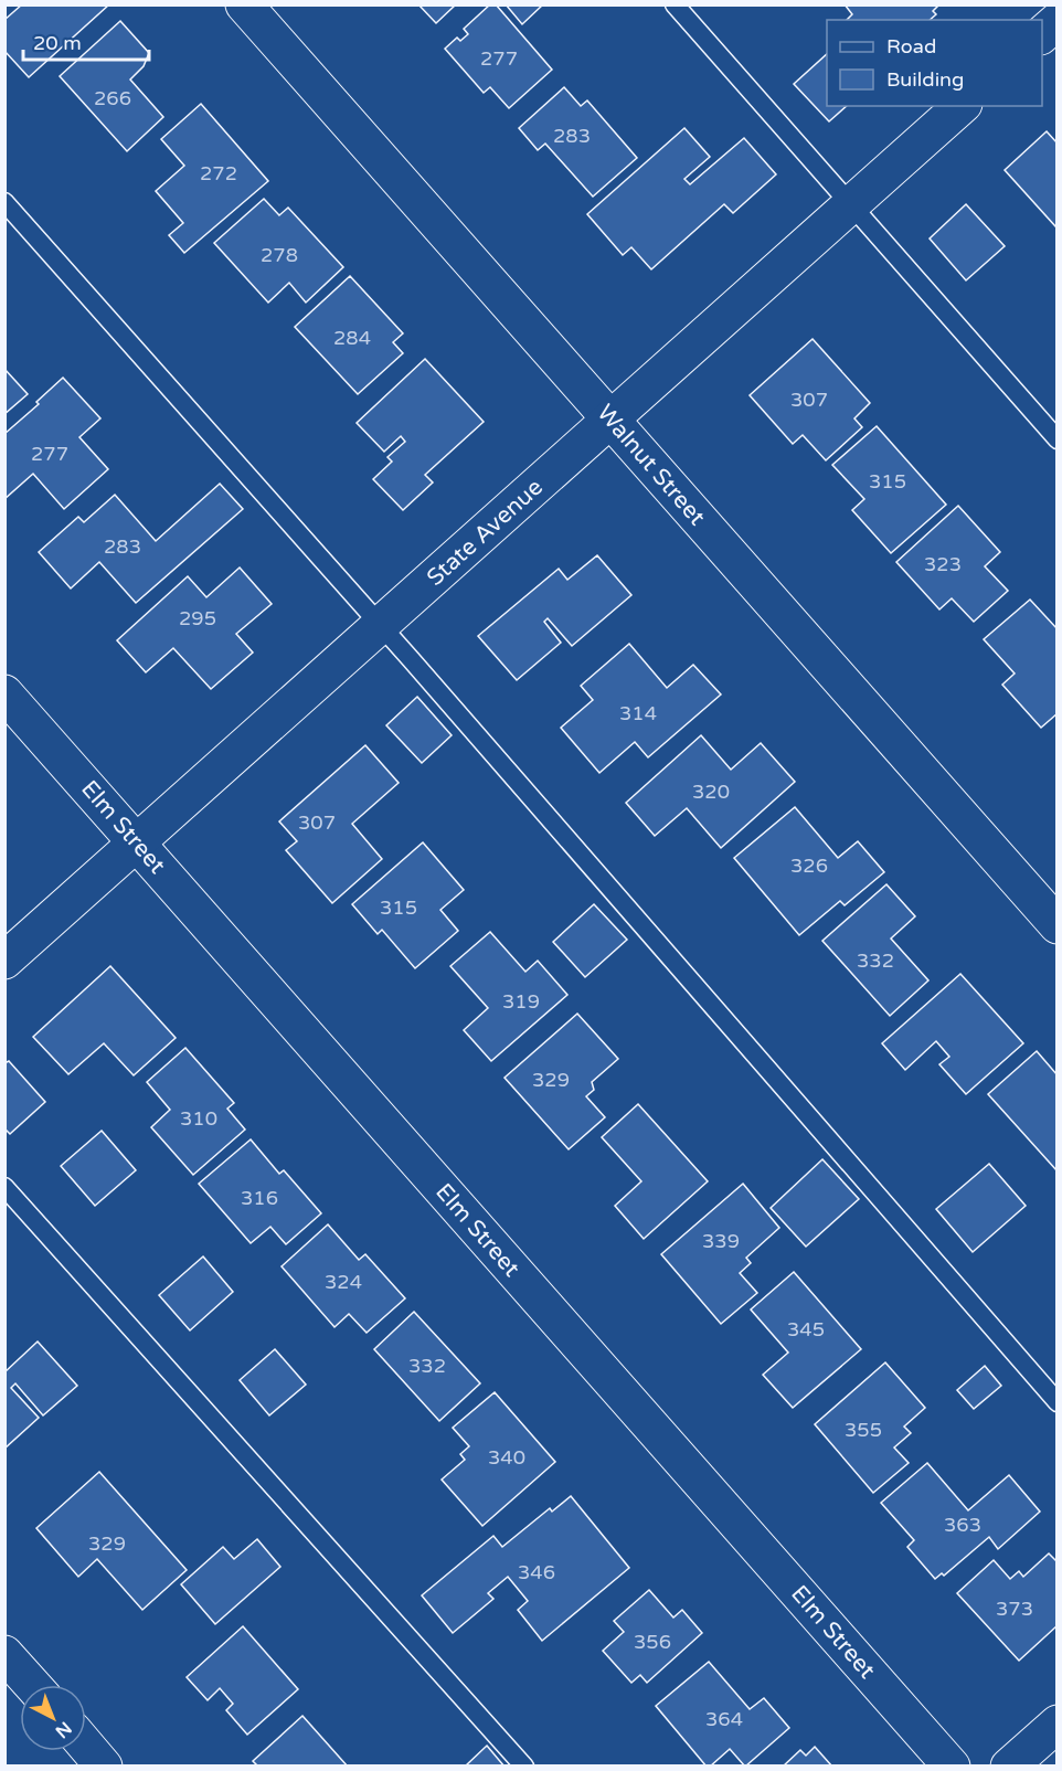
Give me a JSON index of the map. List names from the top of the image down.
{
  "streets": {
    "street": ["Walnut Street", "State Avenue", "Elm Street"]
  },
  "crossings": [
    ["Walnut Street", "State Avenue"],
    ["State Avenue", "Elm Street"]
  ],
  "house_numbers": [
    "277",
    "266",
    "283",
    "272",
    "278",
    "284",
    "307",
    "277",
    "315",
    "283",
    "323",
    "295",
    "314",
    "320",
    "307",
    "326",
    "315",
    "332",
    "319",
    "329",
    "310",
    "316",
    "339",
    "324",
    "345",
    "332",
    "355",
    "340",
    "363",
    "329",
    "346",
    "373",
    "356",
    "364"
  ],
  "legend": ["Road", "Building"],
  "scale_bar": "20 m",
  "north": "bottom right"
}
